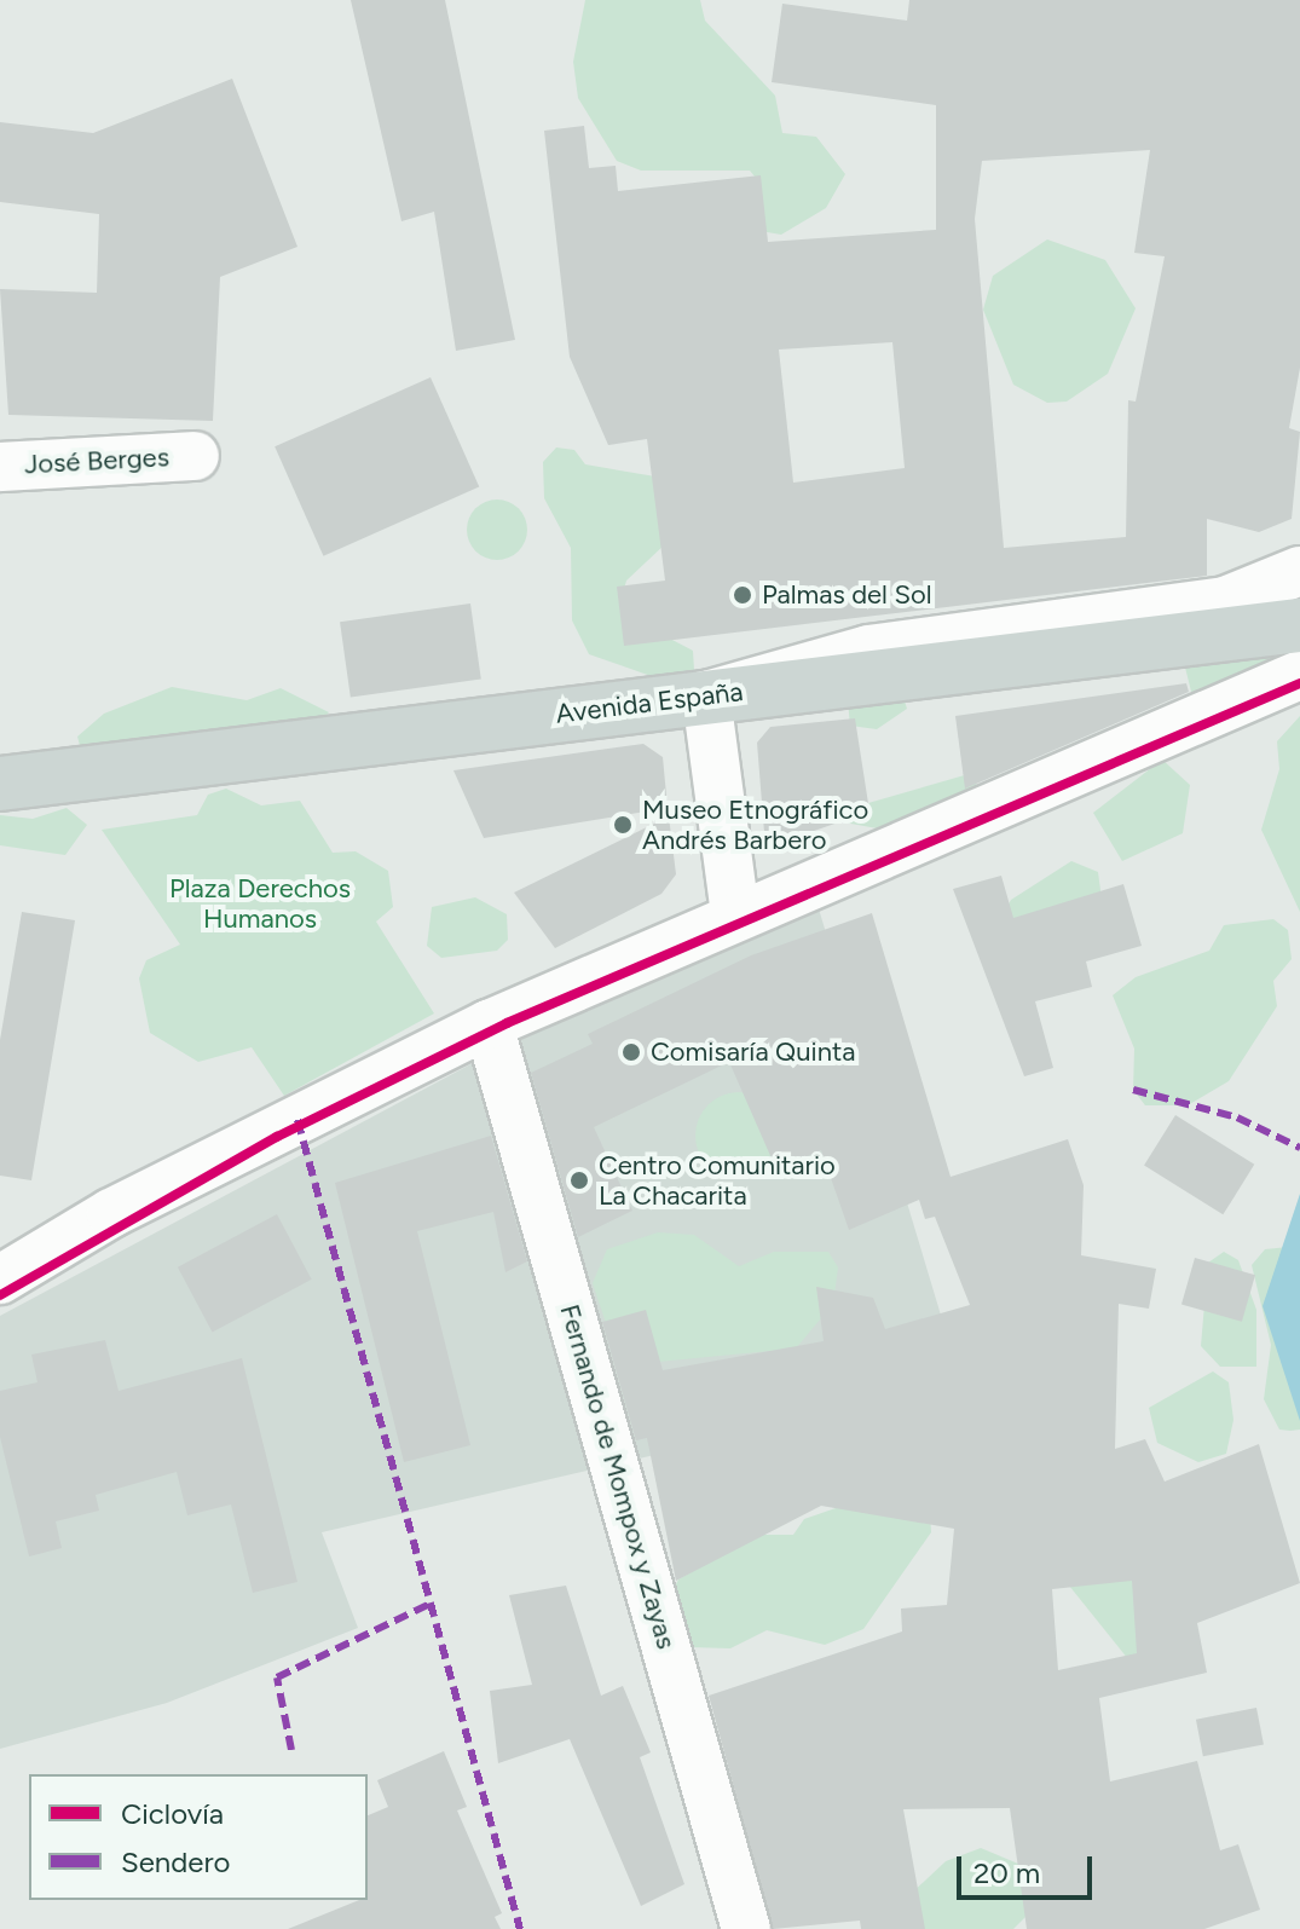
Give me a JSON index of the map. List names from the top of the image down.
{
  "streets": {
    "main road": ["Avenida España"],
    "street": ["José Berges", "Fernando de Mompox y Zayas"]
  },
  "parks": ["Plaza Derechos Humanos"],
  "places": [
    "Palmas del Sol",
    "Museo Etnográfico Andrés Barbero",
    "Comisaría Quinta",
    "Centro Comunitario La Chacarita"
  ],
  "legend": ["Ciclovía", "Sendero"],
  "scale_bar": "20 m"
}
